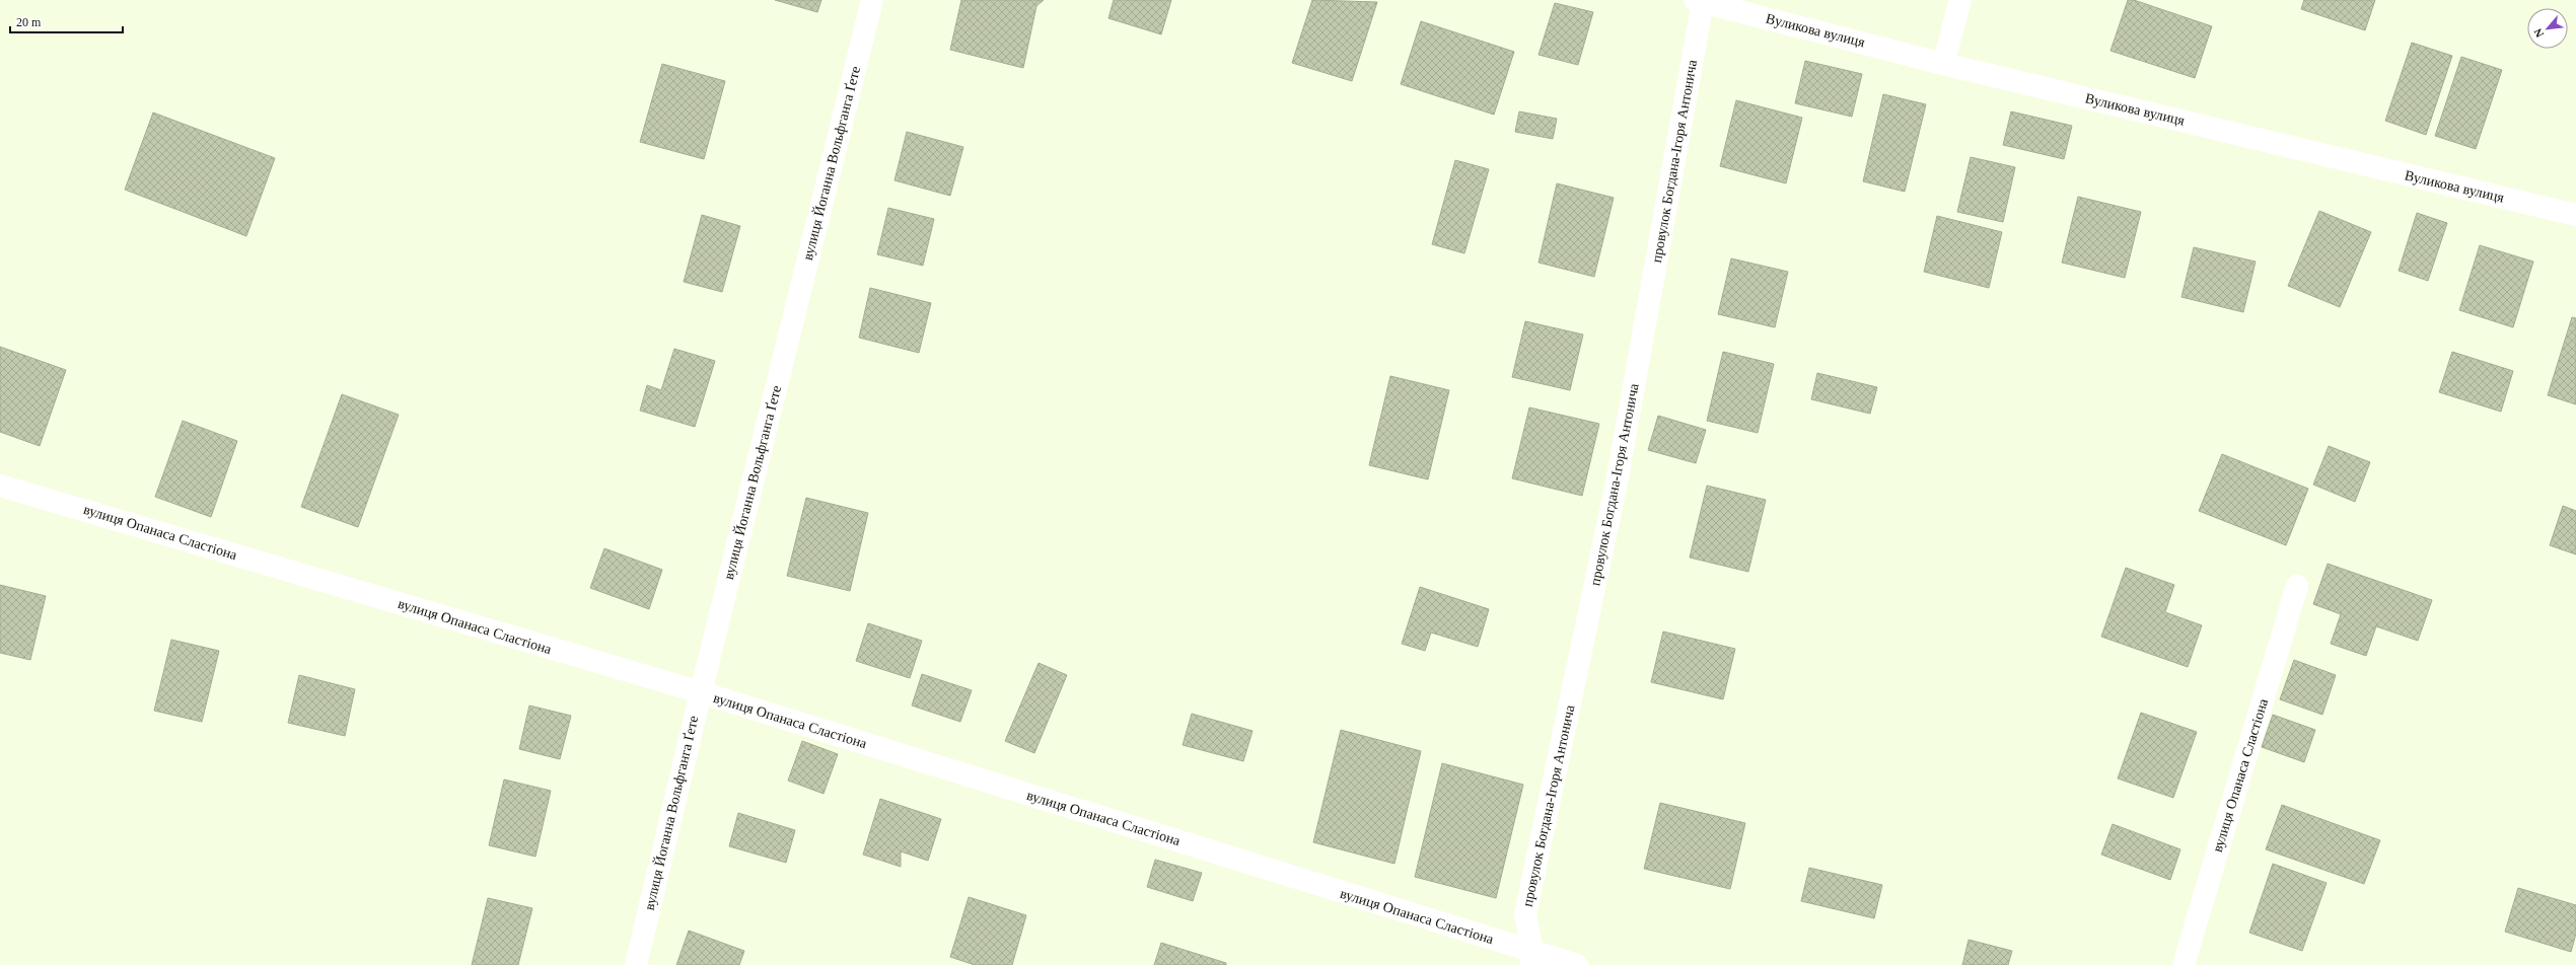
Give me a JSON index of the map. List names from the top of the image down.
{
  "streets": {
    "street": [
      "Вуликова вулиця",
      "провулок Богдана-Ігоря Антонича",
      "вулиця Йоганна Вольфганга Ґете",
      "вулиця Опанаса Сластіона"
    ]
  },
  "crossings": [
    ["Вуликова вулиця", "провулок Богдана-Ігоря Антонича"],
    ["провулок Богдана-Ігоря Антонича", "вулиця Опанаса Сластіона"],
    ["вулиця Йоганна Вольфганга Ґете", "вулиця Опанаса Сластіона"]
  ],
  "scale_bar": "20 m",
  "north": "bottom left"
}
